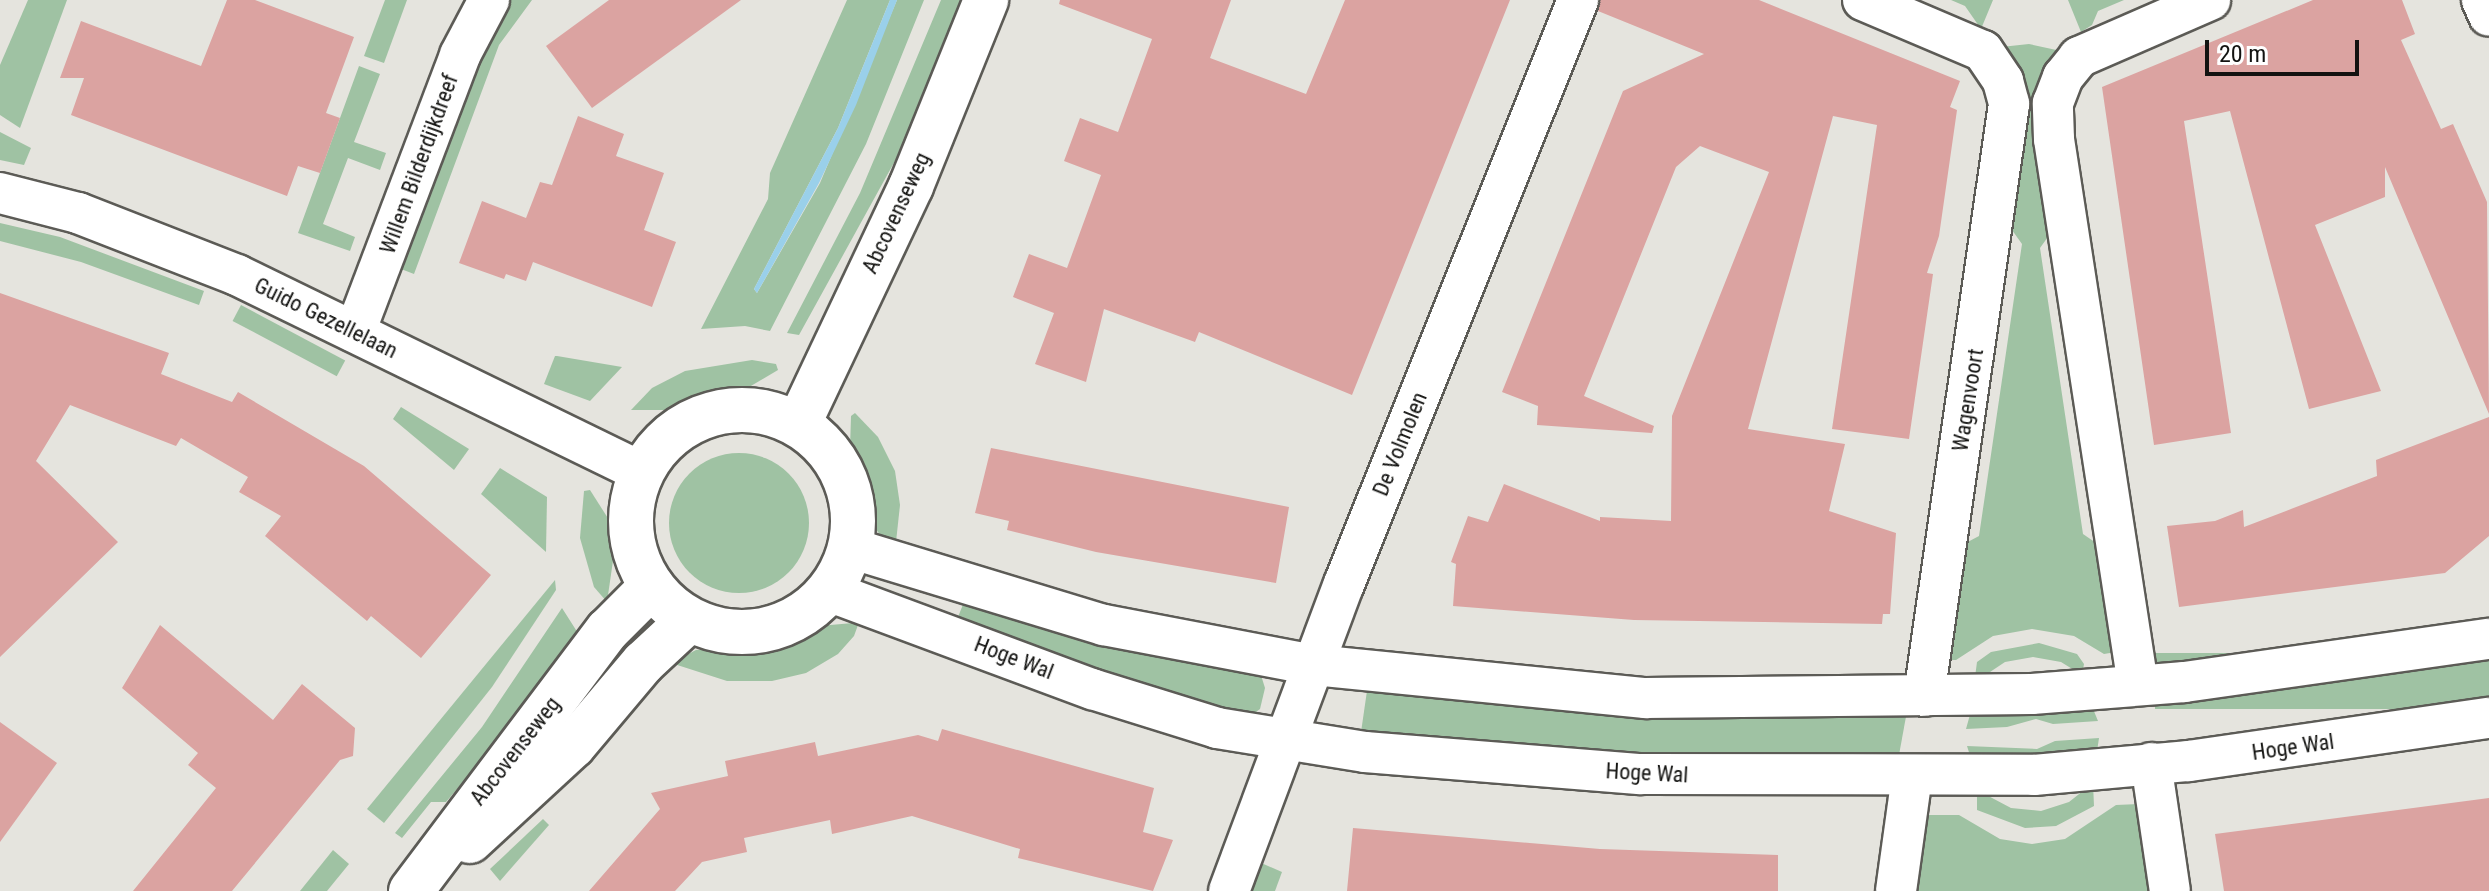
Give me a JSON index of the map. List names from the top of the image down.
{
  "streets": {
    "street": [
      "Willem Bilderdijkdreef",
      "Abcovenseweg",
      "Guido Gezellelaan",
      "Wagenvoort",
      "De Volmolen",
      "Hoge Wal"
    ]
  },
  "crossings": [
    ["Willem Bilderdijkdreef", "Guido Gezellelaan"],
    ["Abcovenseweg", "Guido Gezellelaan"],
    ["Abcovenseweg", "Hoge Wal"],
    ["Guido Gezellelaan", "Hoge Wal"],
    ["De Volmolen", "Hoge Wal"]
  ],
  "scale_bar": "20 m"
}
